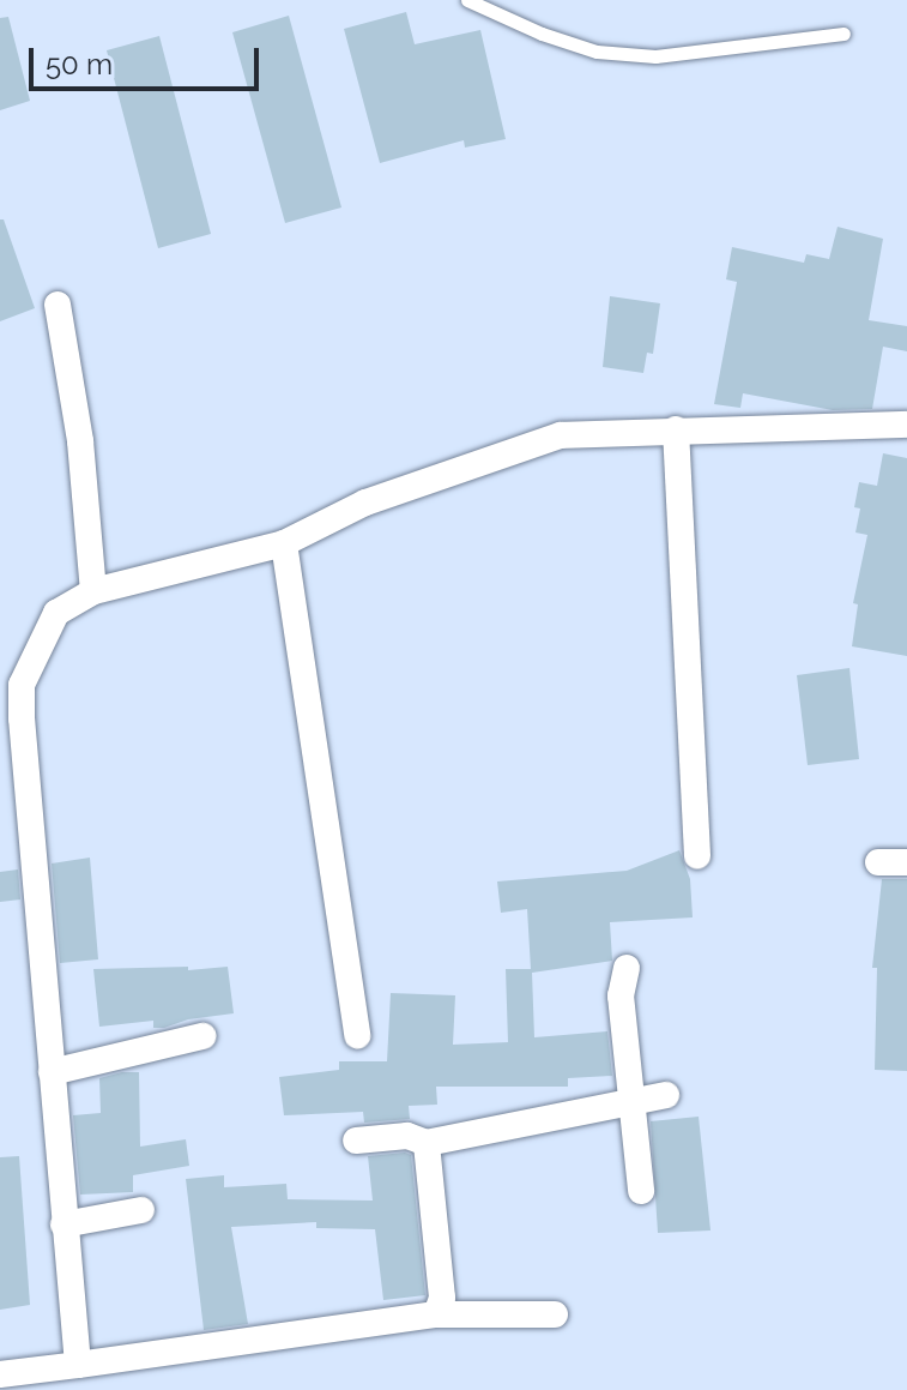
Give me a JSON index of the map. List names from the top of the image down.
{
  "scale_bar": "50 m"
}
